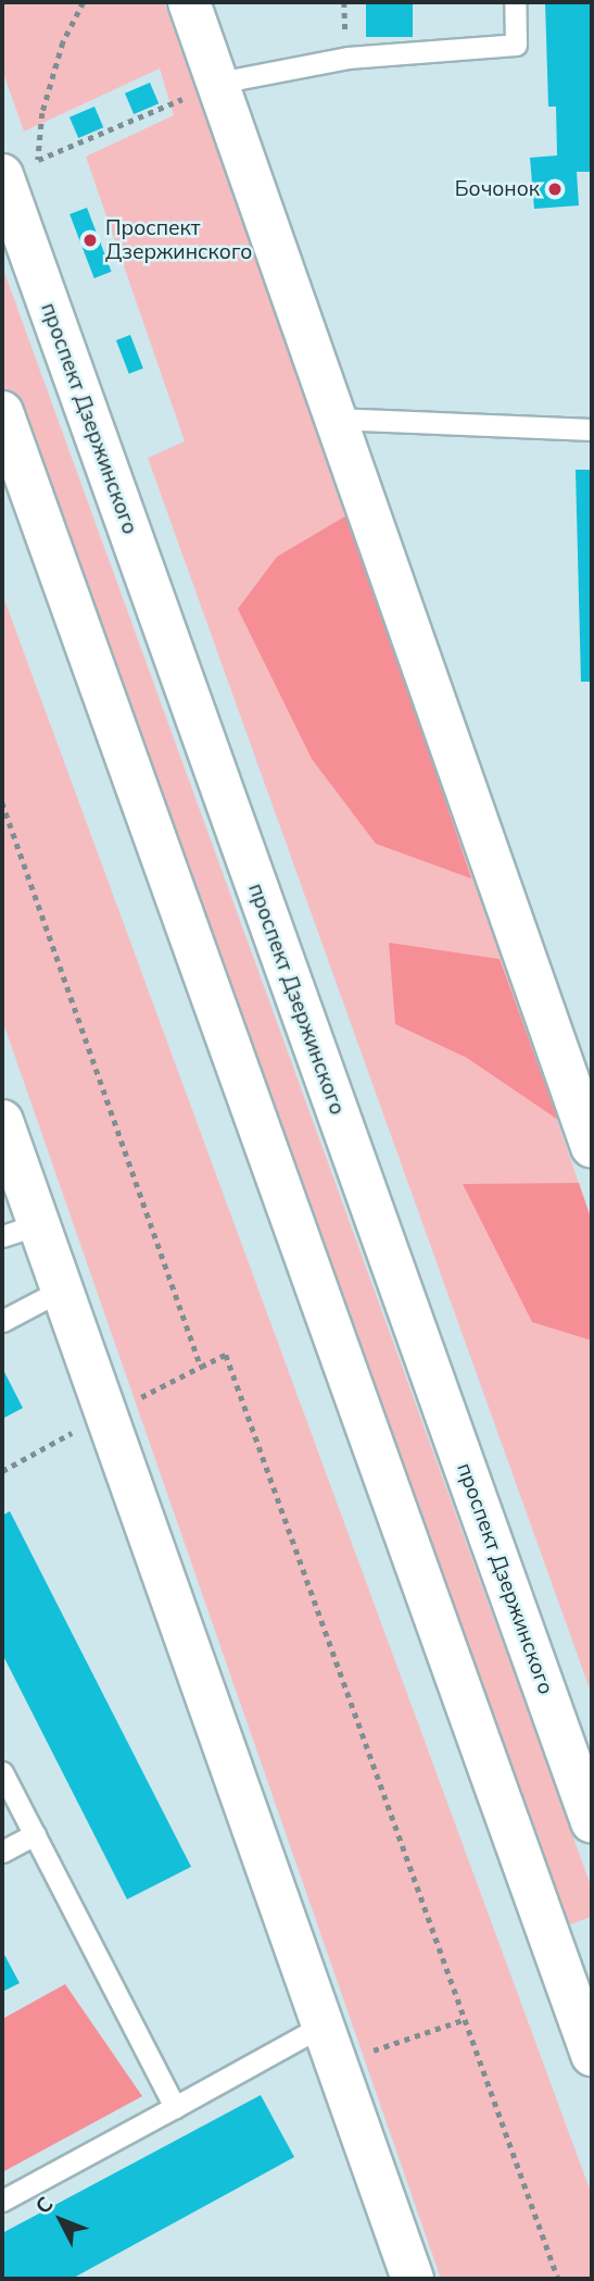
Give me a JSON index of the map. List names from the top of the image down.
{
  "streets": {
    "main road": ["проспект Дзержинского"]
  },
  "places": ["Бочонок", "Проспект Дзержинского"],
  "north": "top left"
}
